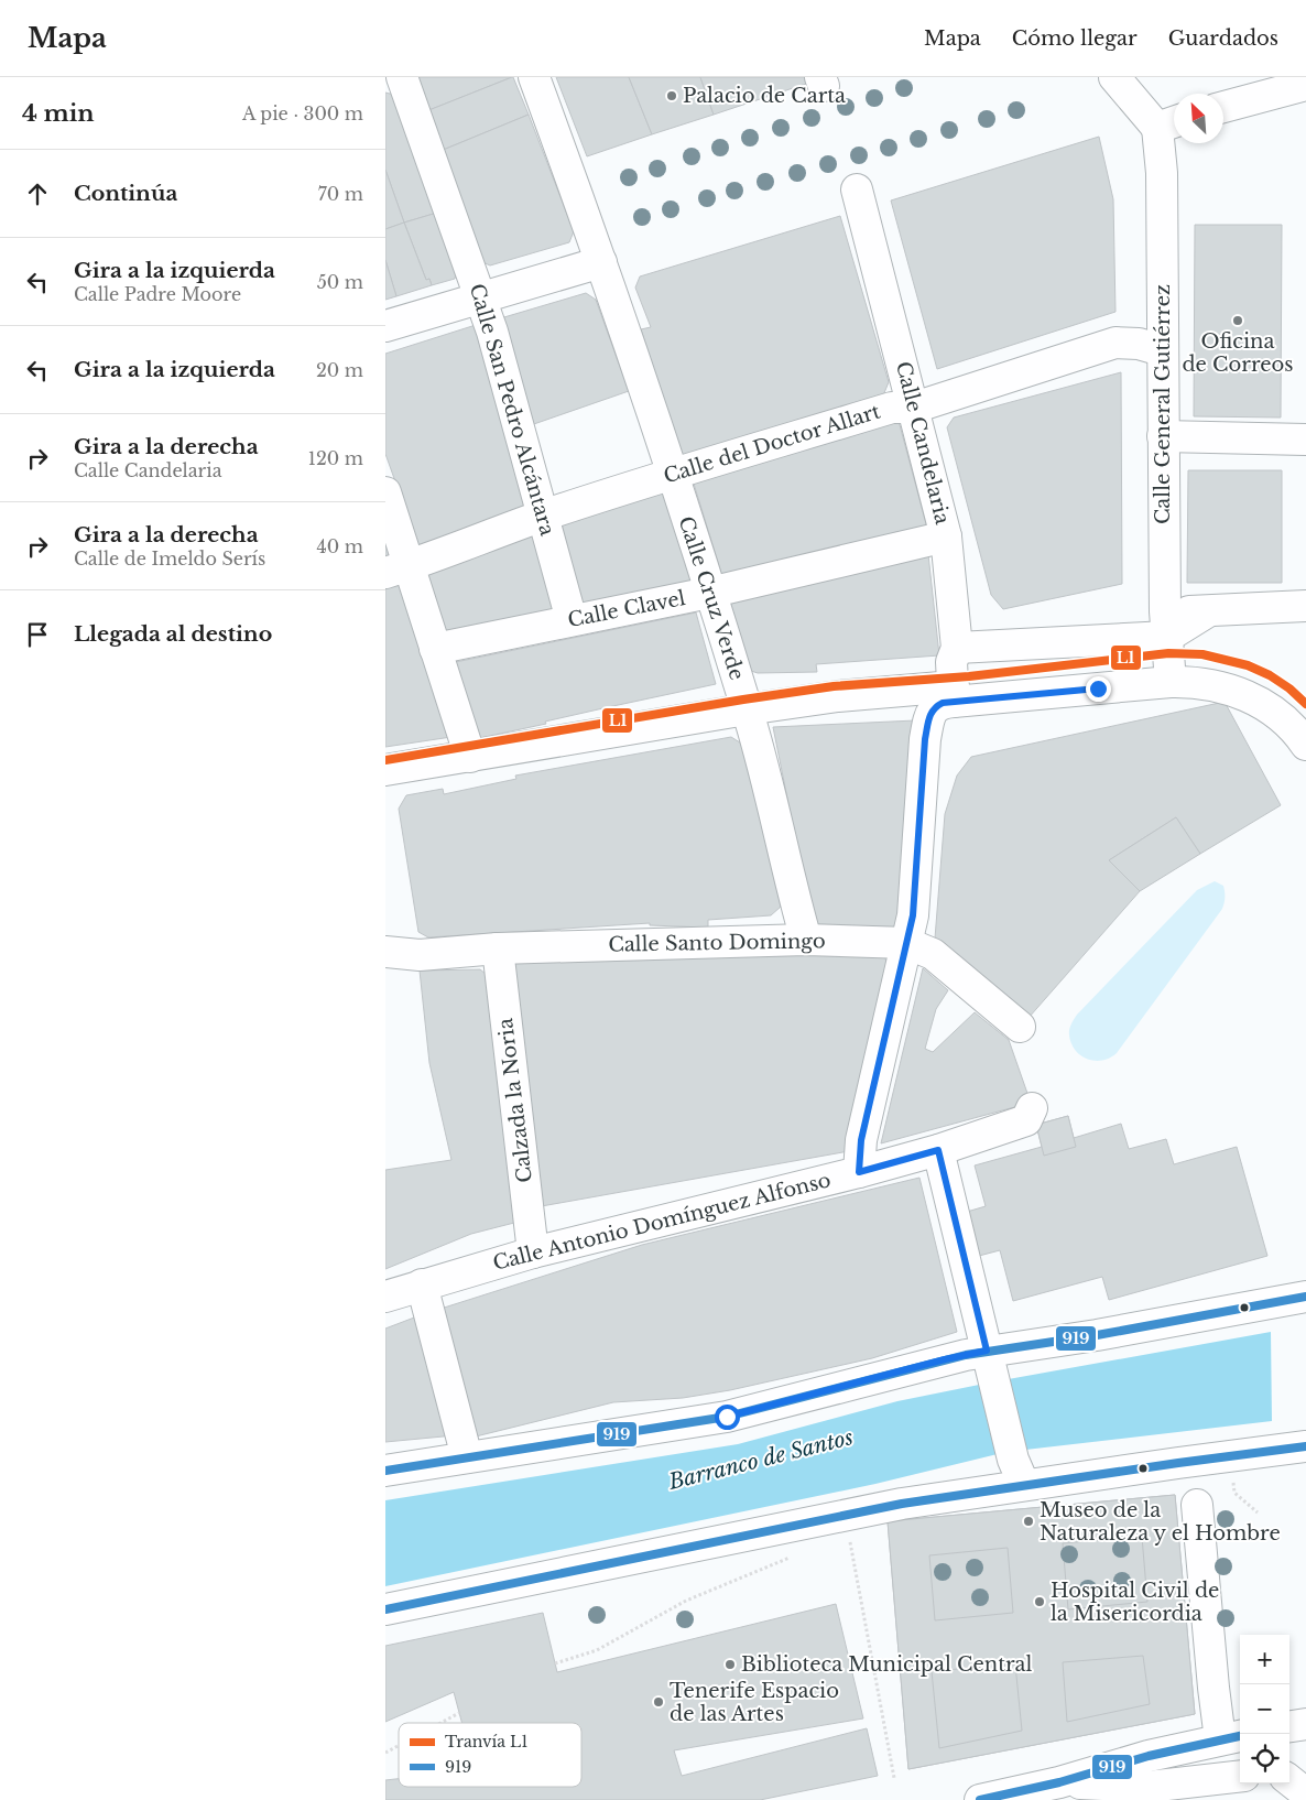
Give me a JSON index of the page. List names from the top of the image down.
{
  "streets": {
    "street": [
      "Calle General Gutiérrez",
      "Calle San Pedro Alcántara",
      "Calle Candelaria",
      "Calle del Doctor Allart",
      "Calle Cruz Verde",
      "Calle Clavel",
      "Calle Santo Domingo",
      "Calzada la Noria",
      "Calle Antonio Domínguez Alfonso"
    ]
  },
  "crossings": [
    ["Calle General Gutiérrez", "Calle del Doctor Allart"],
    ["Calle San Pedro Alcántara", "Calle del Doctor Allart"],
    ["Calle San Pedro Alcántara", "Calle Clavel"],
    ["Calle Candelaria", "Calle del Doctor Allart"],
    ["Calle Candelaria", "Calle Clavel"],
    ["Calle Candelaria", "Calle Santo Domingo"],
    ["Calle Candelaria", "Calle Antonio Domínguez Alfonso"],
    ["Calle del Doctor Allart", "Calle Cruz Verde"],
    ["Calle Cruz Verde", "Calle Clavel"],
    ["Calle Cruz Verde", "Calle Santo Domingo"],
    ["Calle Santo Domingo", "Calzada la Noria"],
    ["Calzada la Noria", "Calle Antonio Domínguez Alfonso"]
  ],
  "water": ["Barranco de Santos"],
  "places": [
    "Palacio de Carta",
    "Oficina de Correos",
    "Museo de la Naturaleza y el Hombre",
    "Hospital Civil de la Misericordia",
    "Biblioteca Municipal Central",
    "Tenerife Espacio de las Artes"
  ],
  "lines": ["tram line L1", "transit line 919"],
  "legend": ["Tranvía L1", "919"],
  "north": "top left",
  "page": {
    "header": "Mapa",
    "nav": ["Mapa", "Cómo llegar", "Guardados"],
    "heading": ["4 min", "A pie · 300 m"],
    "list": [
      ["Continúa", "70 m"],
      ["Gira a la izquierda", "Calle Padre Moore", "50 m"],
      ["Gira a la izquierda", "20 m"],
      ["Gira a la derecha", "Calle Candelaria", "120 m"],
      ["Gira a la derecha", "Calle de Imeldo Serís", "40 m"],
      "Llegada al destino"
    ],
    "map_buttons": ["+", "−"]
  }
}
